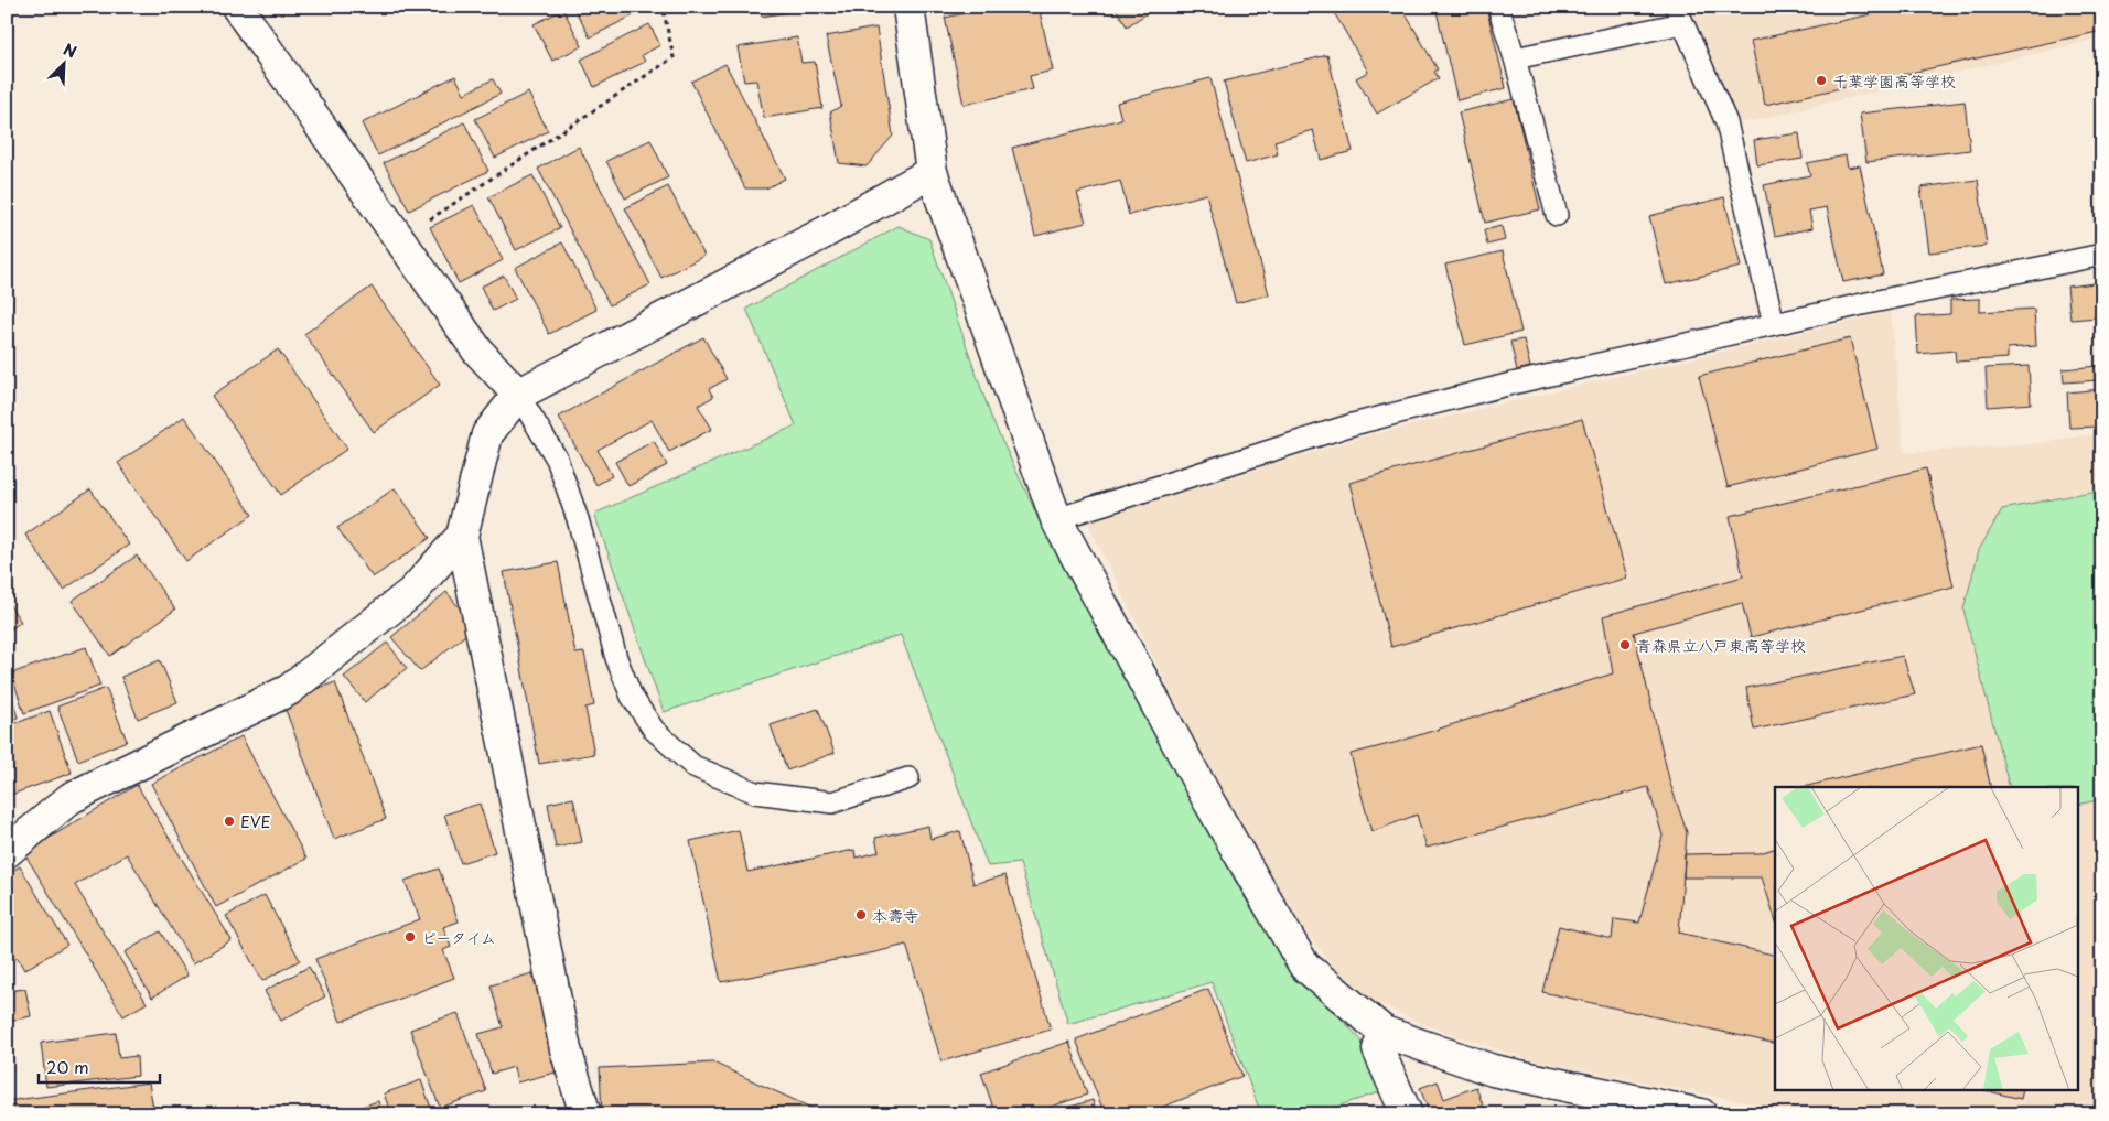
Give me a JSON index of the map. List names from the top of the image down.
{
  "places": [
    "千葉学園高等学校",
    "青森県立八戸東高等学校",
    "EVE",
    "本壽寺",
    "ピータイム"
  ],
  "scale_bar": "20 m",
  "north": "top right"
}
